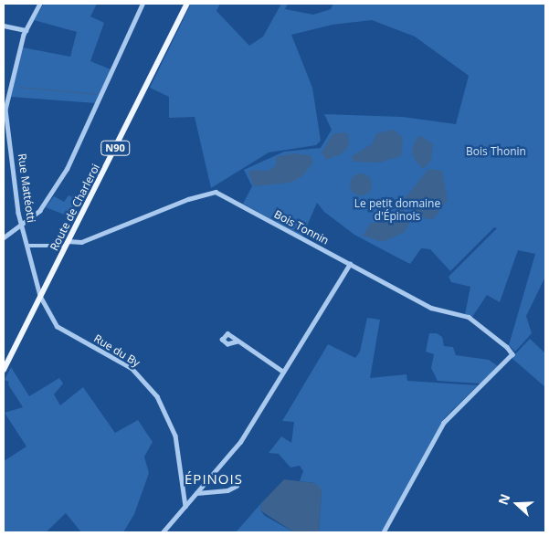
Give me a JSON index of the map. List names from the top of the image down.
{
  "streets": {
    "main road": ["N90", "Route de Charleroi"],
    "street": ["Rue Mattéotti", "Bois Tonnin", "Rue du By"]
  },
  "crossings": [
    ["Rue Mattéotti", "Route de Charleroi"],
    ["Rue Mattéotti", "Bois Tonnin"],
    ["Rue Mattéotti", "Rue du By"],
    ["Route de Charleroi", "Bois Tonnin"],
    ["Route de Charleroi", "Rue du By"]
  ],
  "districts": ["ÉPINOIS"],
  "parks": ["Bois Thonin", "Le petit domaine d'Épinois"],
  "north": "left"
}
